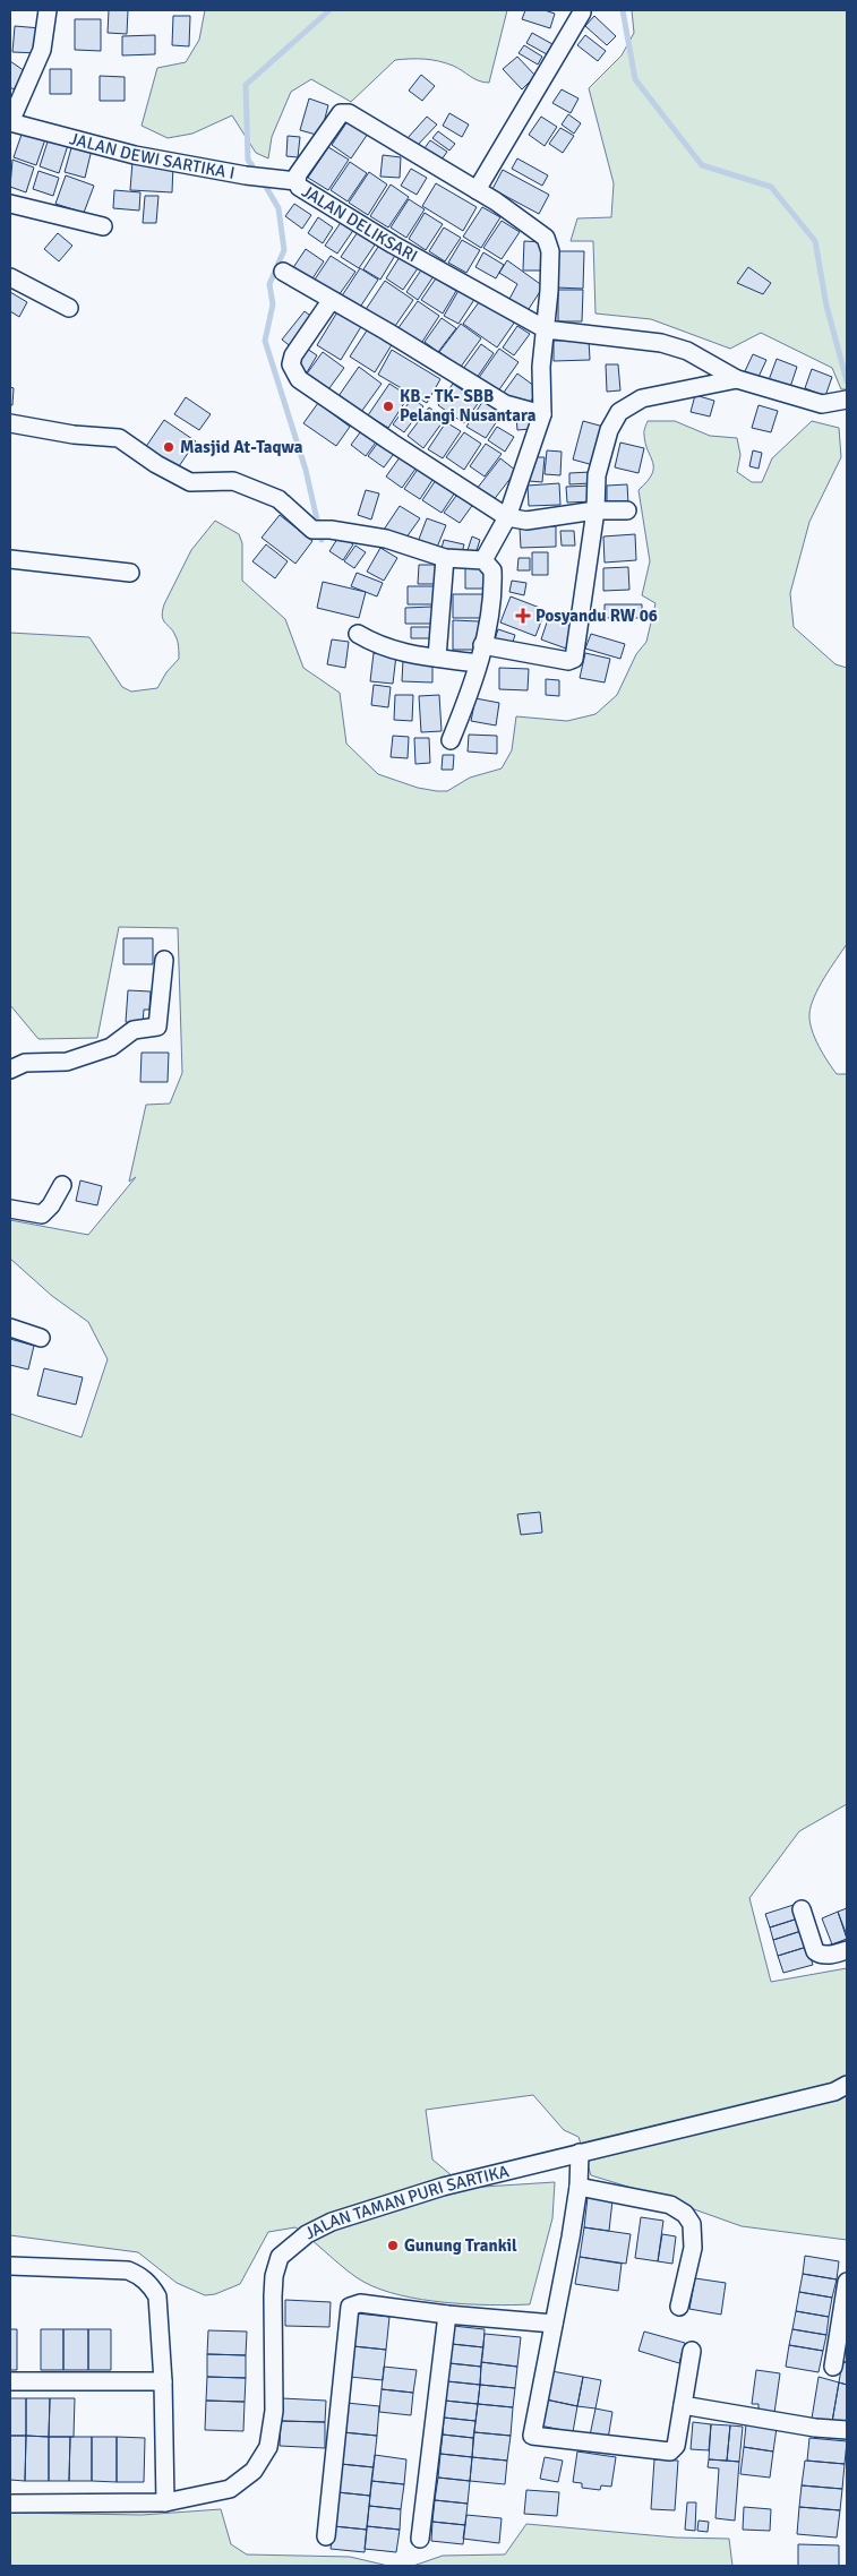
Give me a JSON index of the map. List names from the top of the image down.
{
  "streets": {
    "street": ["JALAN DEWI SARTIKA I", "JALAN DELIKSARI", "JALAN TAMAN PURI SARTIKA"]
  },
  "crossings": [
    ["JALAN DEWI SARTIKA I", "JALAN DELIKSARI"]
  ],
  "places": {
    "other": ["KB - TK- SBB Pelangi Nusantara", "Masjid At-Taqwa", "Gunung Trankil"],
    "health": ["Posyandu RW 06"]
  }
}
